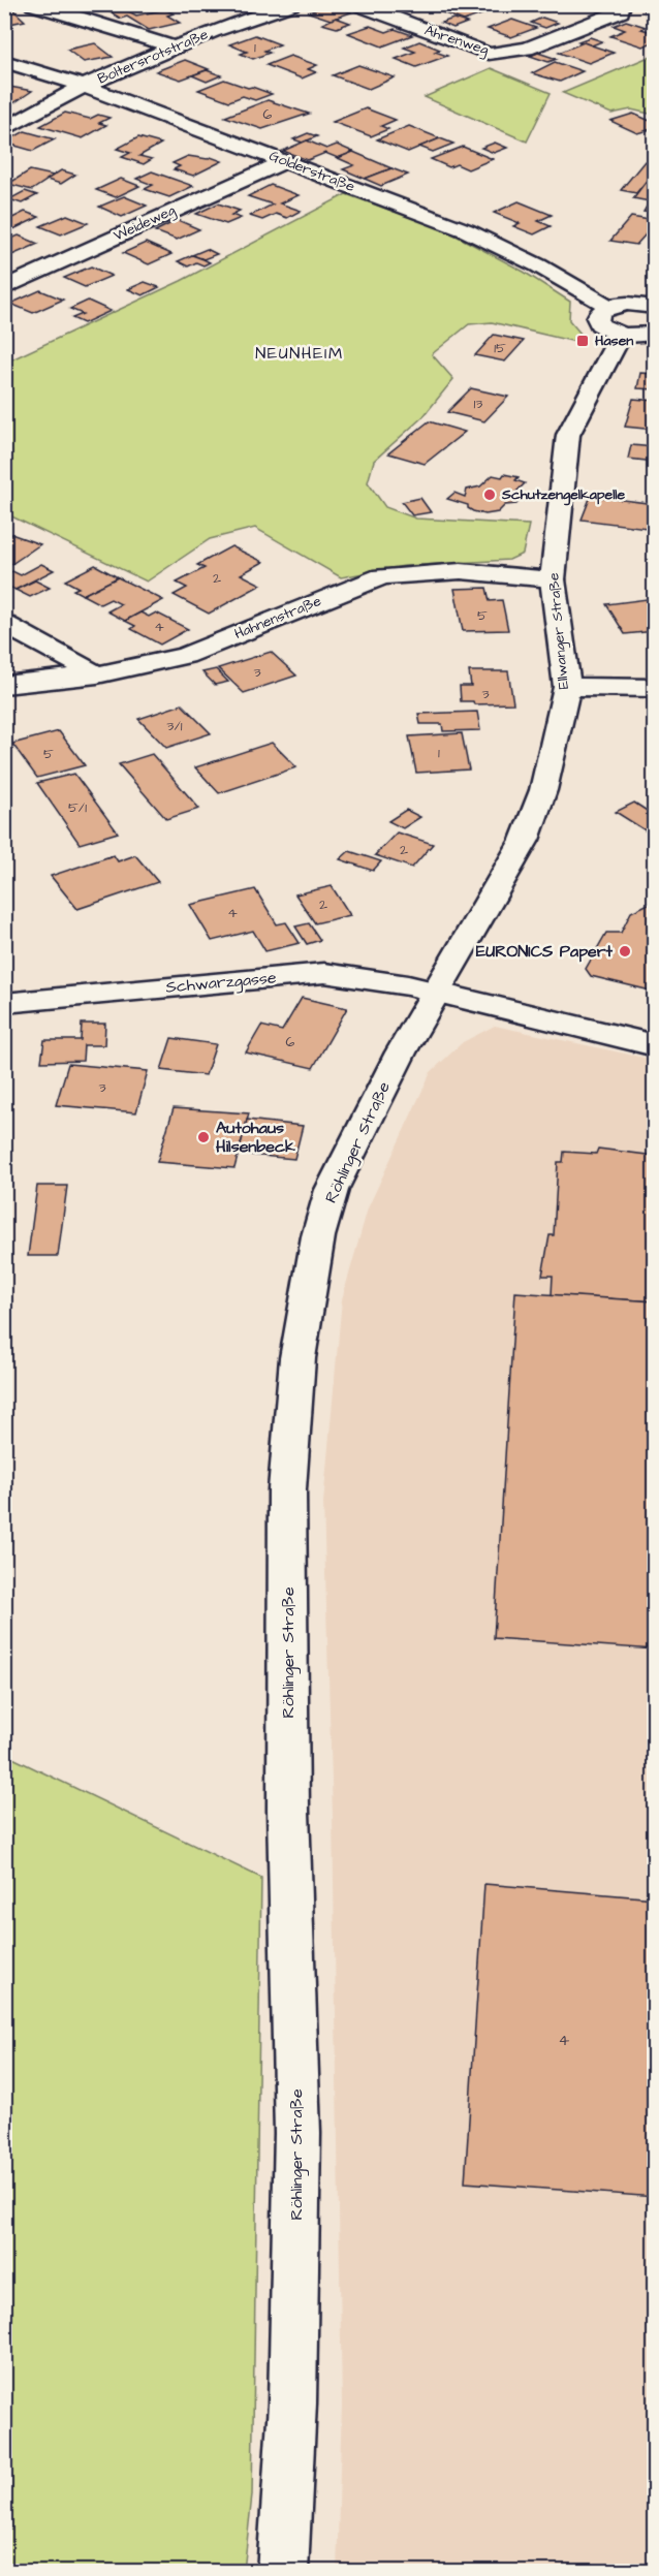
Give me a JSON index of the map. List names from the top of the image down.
{
  "streets": {
    "street": [
      "Ährenweg",
      "Boltersrotstraße",
      "Golderstraße",
      "Weideweg",
      "Hahnenstraße",
      "Ellwanger Straße",
      "Schwarzgasse",
      "Röhlinger Straße"
    ]
  },
  "crossings": [
    ["Boltersrotstraße", "Golderstraße"],
    ["Golderstraße", "Weideweg"],
    ["Hahnenstraße", "Ellwanger Straße"],
    ["Ellwanger Straße", "Röhlinger Straße"],
    ["Schwarzgasse", "Röhlinger Straße"]
  ],
  "districts": ["NEUNHEIM"],
  "places": {
    "transit": ["Hasen"],
    "other": ["Schutzengelkapelle", "EURONICS Papert", "Autohaus Hilsenbeck"]
  },
  "house_numbers": [
    "1",
    "6",
    "15",
    "13",
    "2",
    "5",
    "4",
    "3",
    "3",
    "3/1",
    "1",
    "5",
    "5/1",
    "2",
    "2",
    "4",
    "6",
    "3",
    "4"
  ]
}
